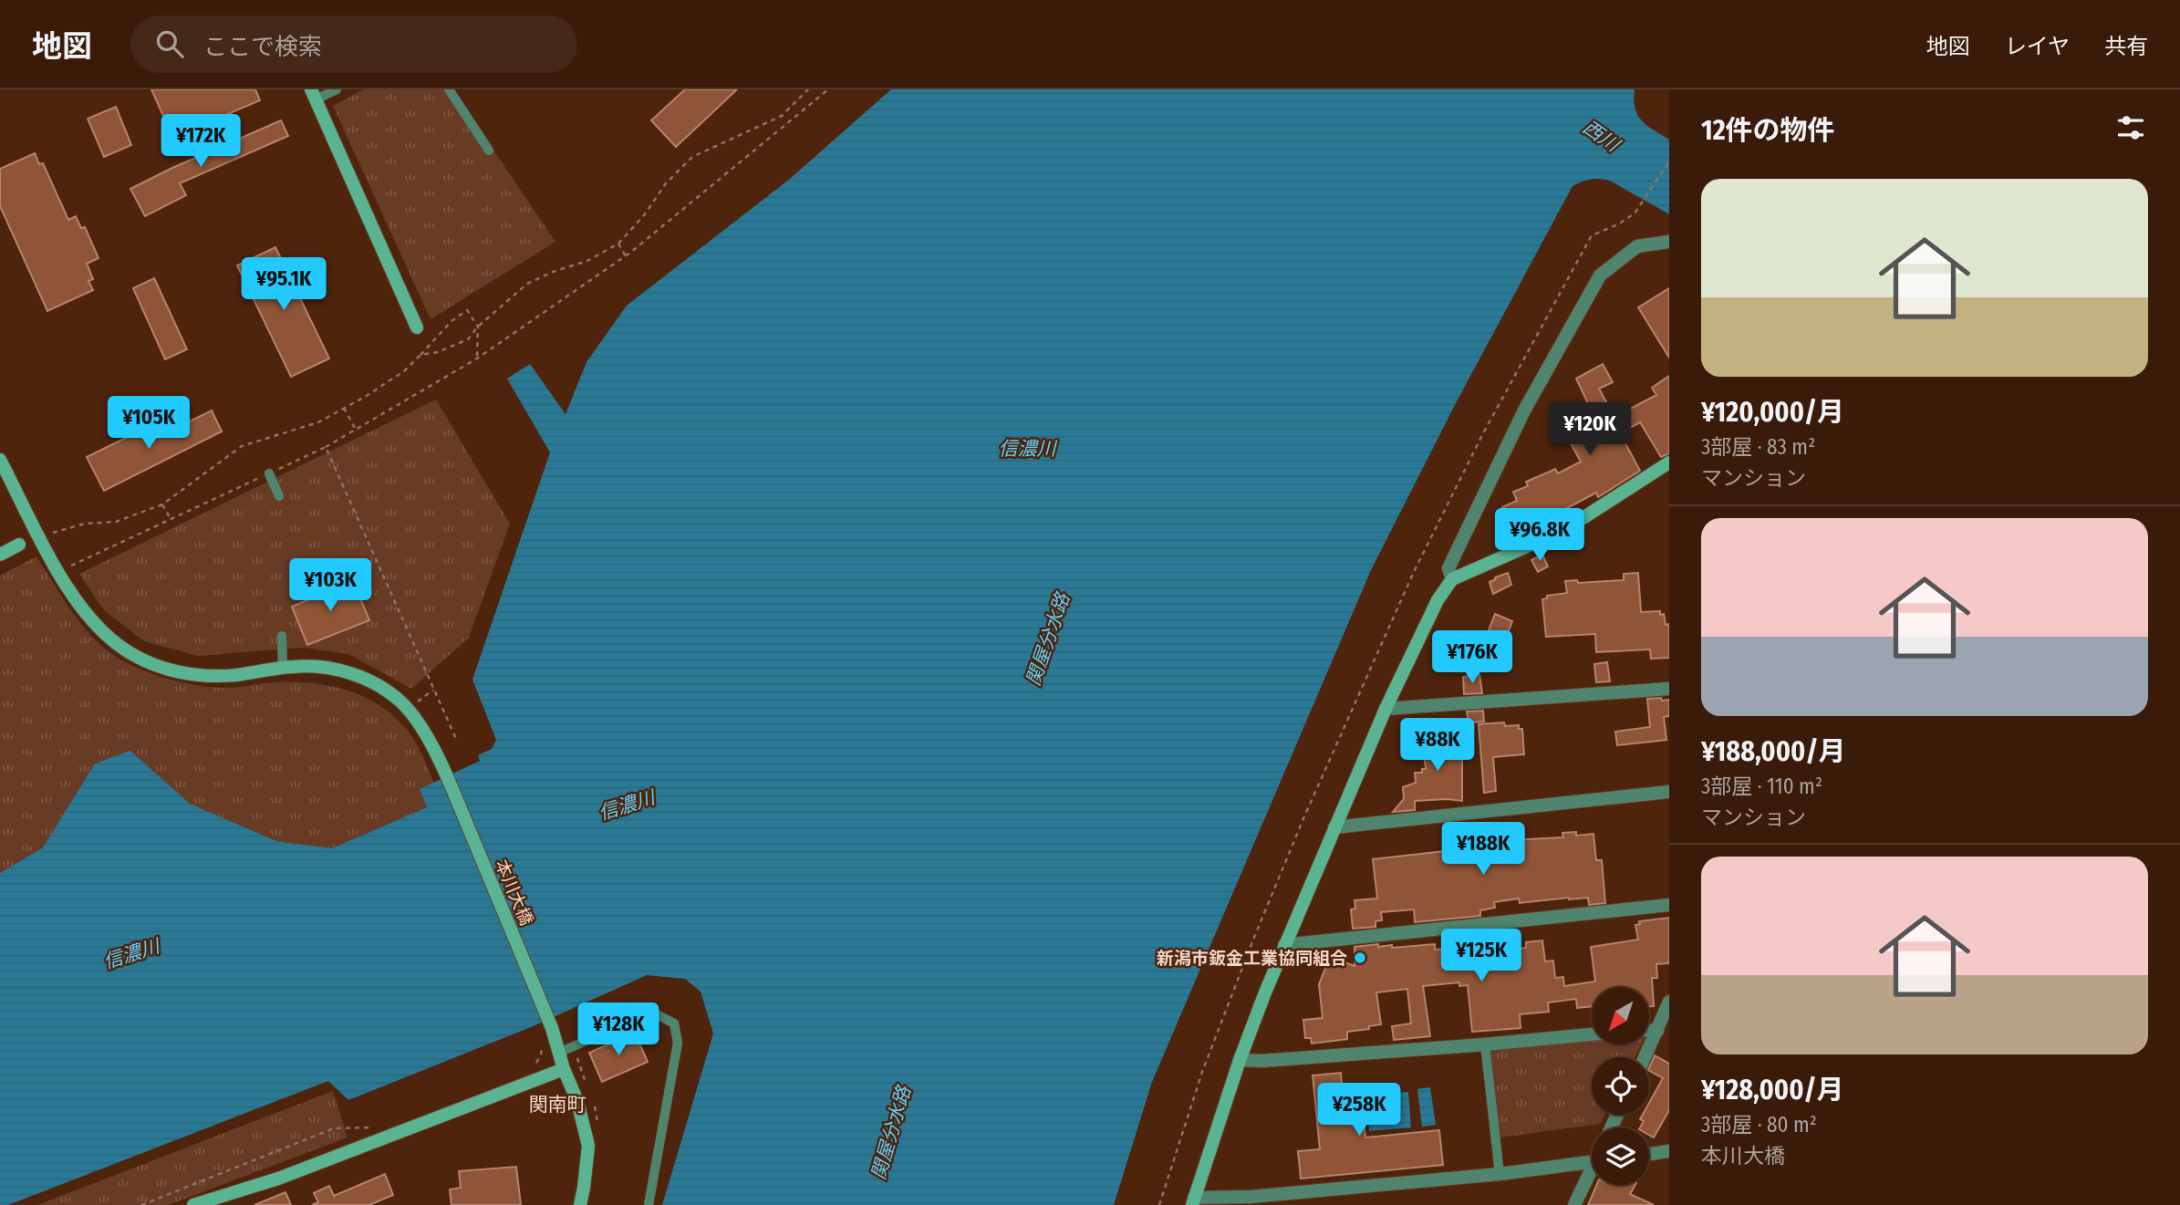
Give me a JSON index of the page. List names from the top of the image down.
{
  "streets": {
    "street": ["本川大橋"]
  },
  "districts": ["関南町"],
  "water": ["西川", "信濃川", "関屋分水路"],
  "places": ["新潟市鈑金工業協同組合"],
  "north": "bottom left",
  "page": {
    "header": "地図",
    "search": "ここで検索",
    "nav": ["地図", "レイヤ", "共有"],
    "heading": "12件の物件",
    "price": [
      "¥172K",
      "¥95.1K",
      "¥105K",
      "¥120K",
      "¥96.8K",
      "¥103K",
      "¥176K",
      "¥88K",
      "¥188K",
      "¥125K",
      "¥128K",
      "¥258K"
    ],
    "list": [
      {
        "name": "¥120,000/月",
        "note": "3部屋 · 83 m² · マンション"
      },
      {
        "name": "¥188,000/月",
        "note": "3部屋 · 110 m² · マンション"
      },
      {
        "name": "¥128,000/月",
        "note": "3部屋 · 80 m² · 本川大橋"
      }
    ]
  }
}
